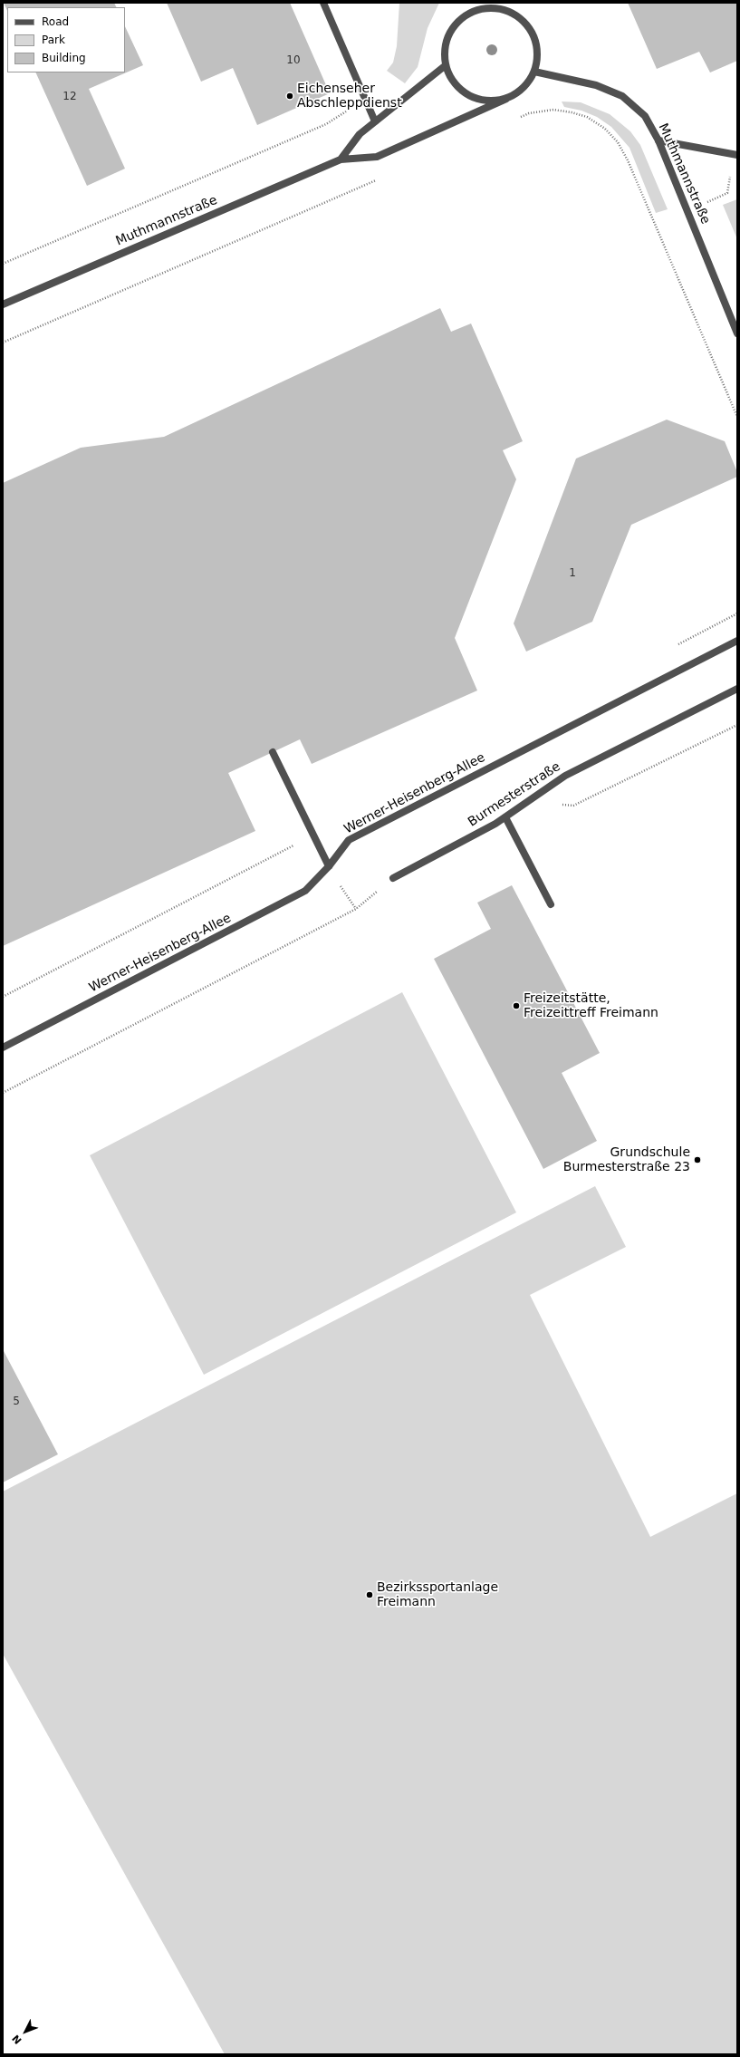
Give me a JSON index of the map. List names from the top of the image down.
{
  "streets": {
    "street": ["Muthmannstraße", "Werner-Heisenberg-Allee", "Burmesterstraße"]
  },
  "places": [
    "Eichenseher Abschleppdienst",
    "Freizeitstätte, Freizeittreff Freimann",
    "Grundschule Burmesterstraße 23",
    "Bezirkssportanlage Freimann"
  ],
  "house_numbers": [
    "10",
    "12",
    "1",
    "5"
  ],
  "legend": ["Road", "Park", "Building"],
  "north": "bottom left"
}
